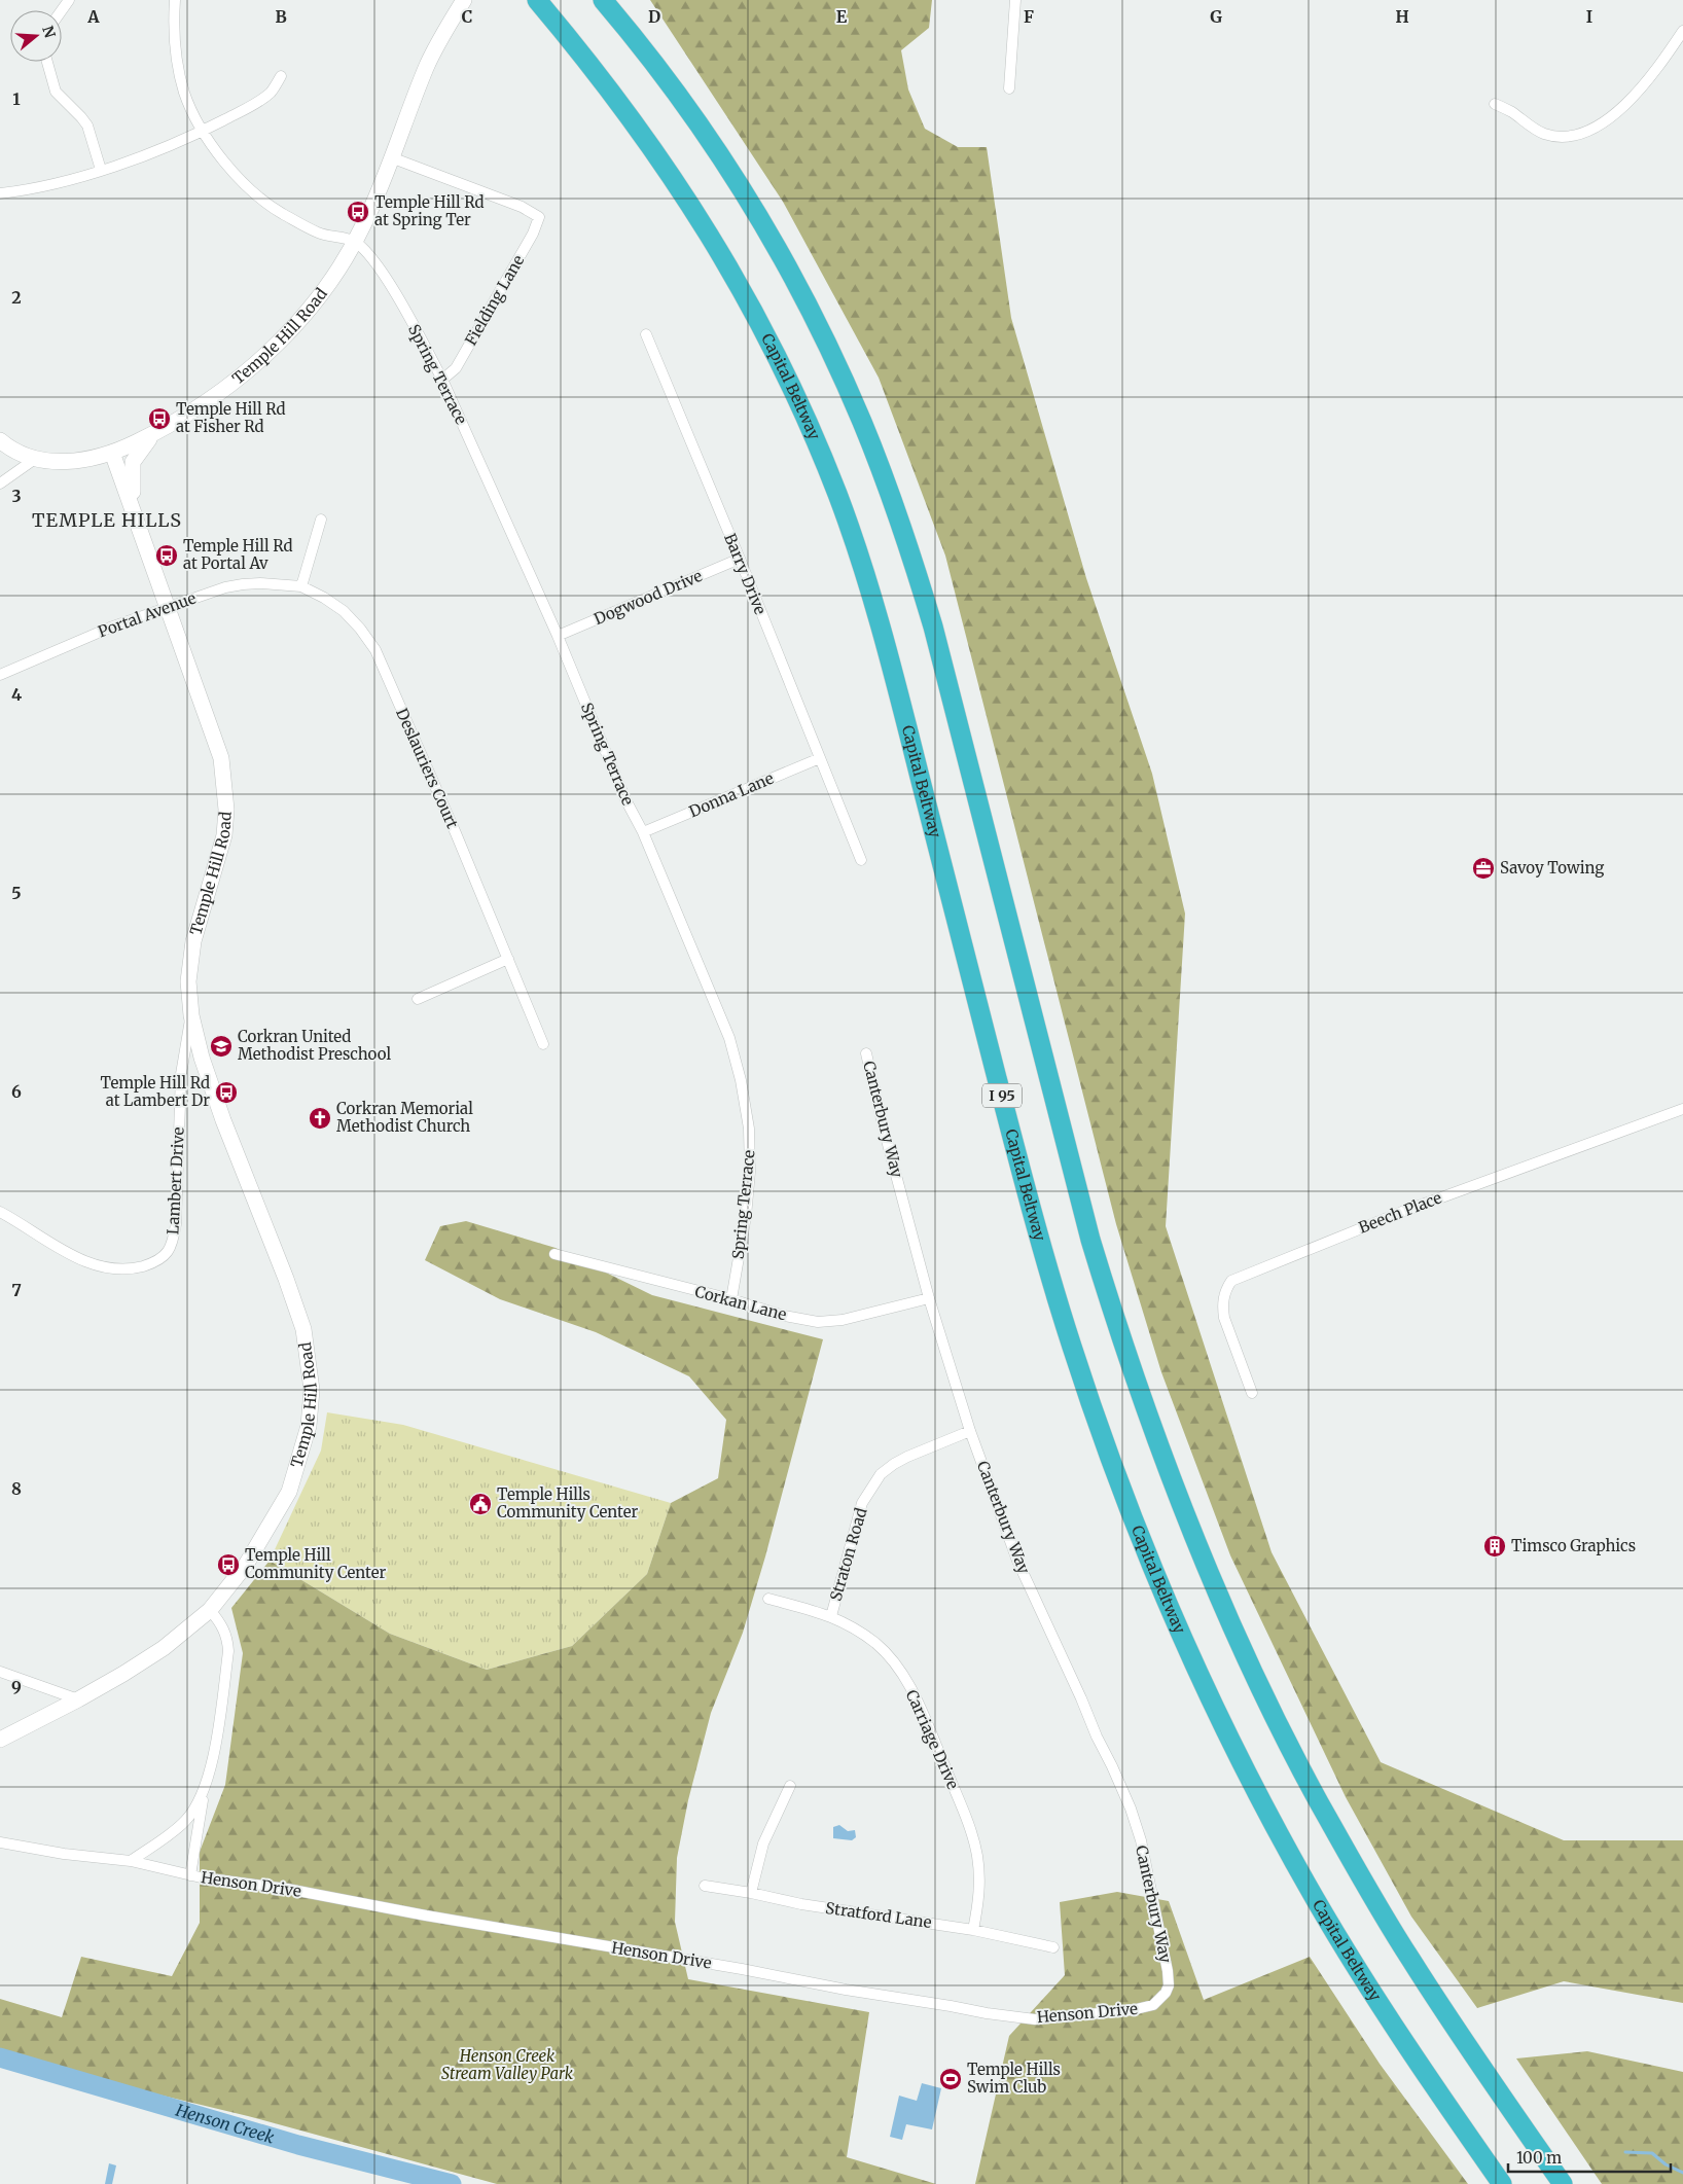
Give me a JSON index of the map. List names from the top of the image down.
{
  "streets": {
    "highway": ["Capital Beltway", "I 95"],
    "main road": ["Temple Hill Road"],
    "street": [
      "Fielding Lane",
      "Spring Terrace",
      "Barry Drive",
      "Dogwood Drive",
      "Portal Avenue",
      "Deslauriers Court",
      "Donna Lane",
      "Canterbury Way",
      "Lambert Drive",
      "Beech Place",
      "Corkan Lane",
      "Straton Road",
      "Carriage Drive",
      "Henson Drive",
      "Stratford Lane"
    ]
  },
  "crossings": [
    ["Fielding Lane", "Temple Hill Road"],
    ["Fielding Lane", "Spring Terrace"],
    ["Temple Hill Road", "Spring Terrace"],
    ["Temple Hill Road", "Portal Avenue"],
    ["Temple Hill Road", "Lambert Drive"],
    ["Spring Terrace", "Dogwood Drive"],
    ["Spring Terrace", "Donna Lane"],
    ["Spring Terrace", "Corkan Lane"],
    ["Barry Drive", "Dogwood Drive"],
    ["Barry Drive", "Donna Lane"],
    ["Portal Avenue", "Deslauriers Court"],
    ["Canterbury Way", "Corkan Lane"],
    ["Canterbury Way", "Straton Road"],
    ["Canterbury Way", "Henson Drive"],
    ["Straton Road", "Carriage Drive"],
    ["Carriage Drive", "Stratford Lane"]
  ],
  "districts": ["TEMPLE HILLS"],
  "water": ["Henson Creek"],
  "parks": ["Henson Creek Stream Valley Park"],
  "places": {
    "bus stop": [
      "Temple Hill Rd at Spring Ter",
      "Temple Hill Rd at Fisher Rd",
      "Temple Hill Rd at Portal Av",
      "Temple Hill Rd at Lambert Dr",
      "Temple Hill Community Center"
    ],
    "office": ["Savoy Towing"],
    "school or university": ["Corkran United Methodist Preschool"],
    "church": ["Corkran Memorial Methodist Church"],
    "public building": ["Temple Hills Community Center"],
    "building": ["Timsco Graphics"],
    "sports": ["Temple Hills Swim Club"]
  },
  "scale_bar": "100 m",
  "north": "right",
  "grid": {
    "columns": [
      "A",
      "B",
      "C",
      "D",
      "E",
      "F",
      "G",
      "H",
      "I"
    ],
    "rows": [
      "1",
      "2",
      "3",
      "4",
      "5",
      "6",
      "7",
      "8",
      "9"
    ]
  }
}
